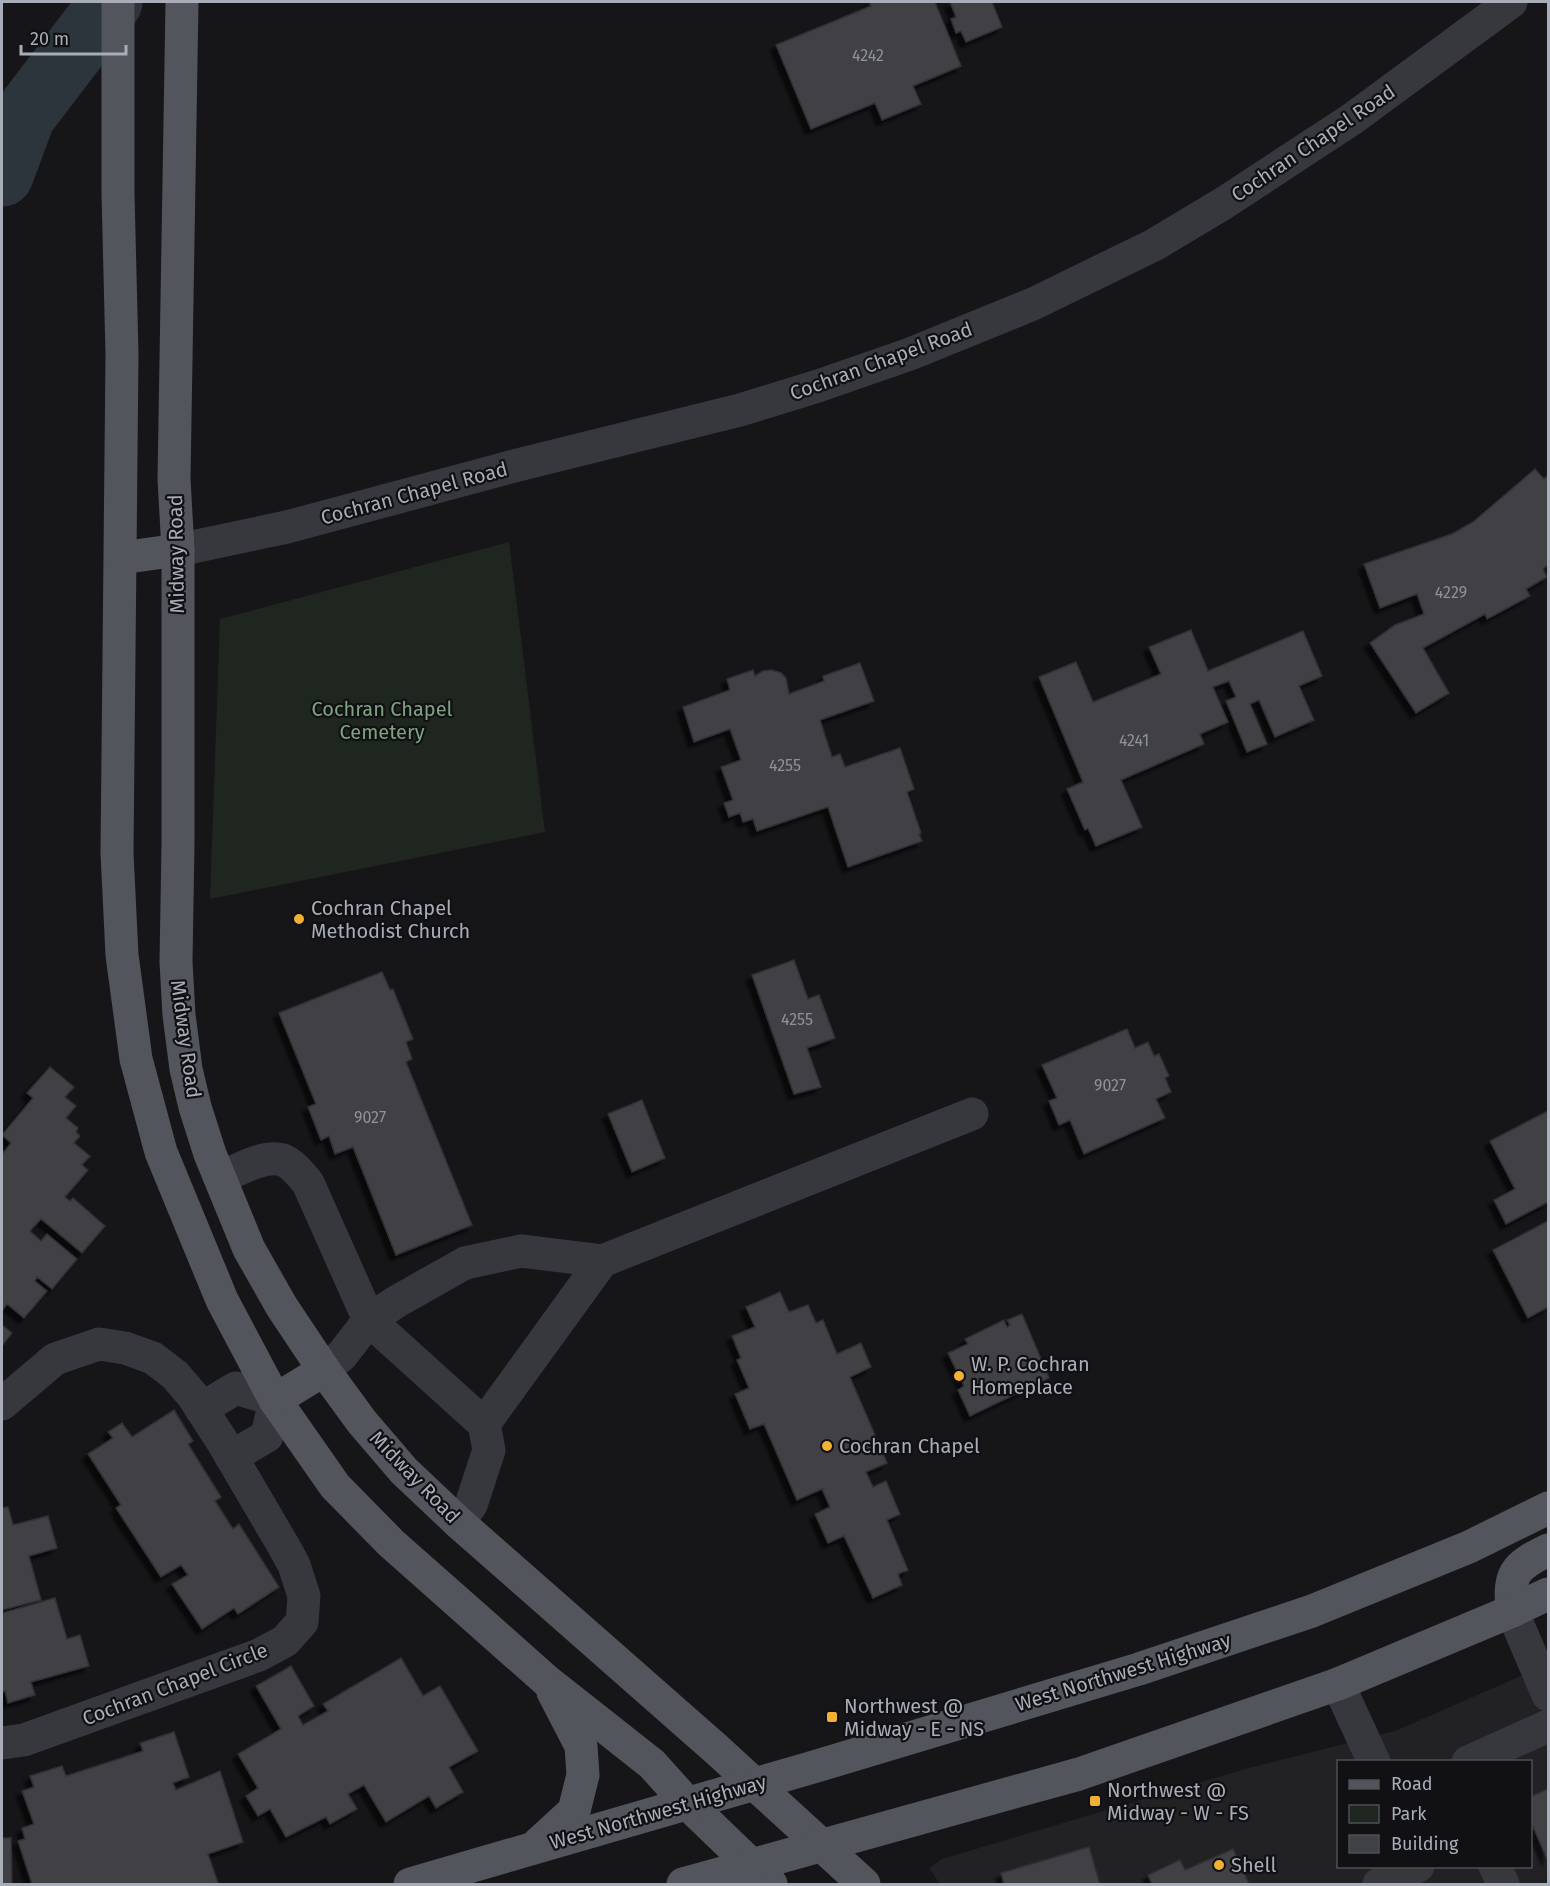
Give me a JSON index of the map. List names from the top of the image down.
{
  "streets": {
    "main road": ["Midway Road", "West Northwest Highway"],
    "street": ["Cochran Chapel Road", "Cochran Chapel Circle"]
  },
  "crossings": [
    ["Cochran Chapel Road", "Midway Road"],
    ["Midway Road", "West Northwest Highway"]
  ],
  "parks": ["Cochran Chapel Cemetery"],
  "places": {
    "other": [
      "Cochran Chapel Methodist Church",
      "W. P. Cochran Homeplace",
      "Cochran Chapel",
      "Shell"
    ],
    "transit": ["Northwest @ Midway - E - NS", "Northwest @ Midway - W - FS"]
  },
  "house_numbers": [
    "4242",
    "4229",
    "4241",
    "4255",
    "4255",
    "9027",
    "9027"
  ],
  "legend": ["Road", "Park", "Building"],
  "scale_bar": "20 m"
}
